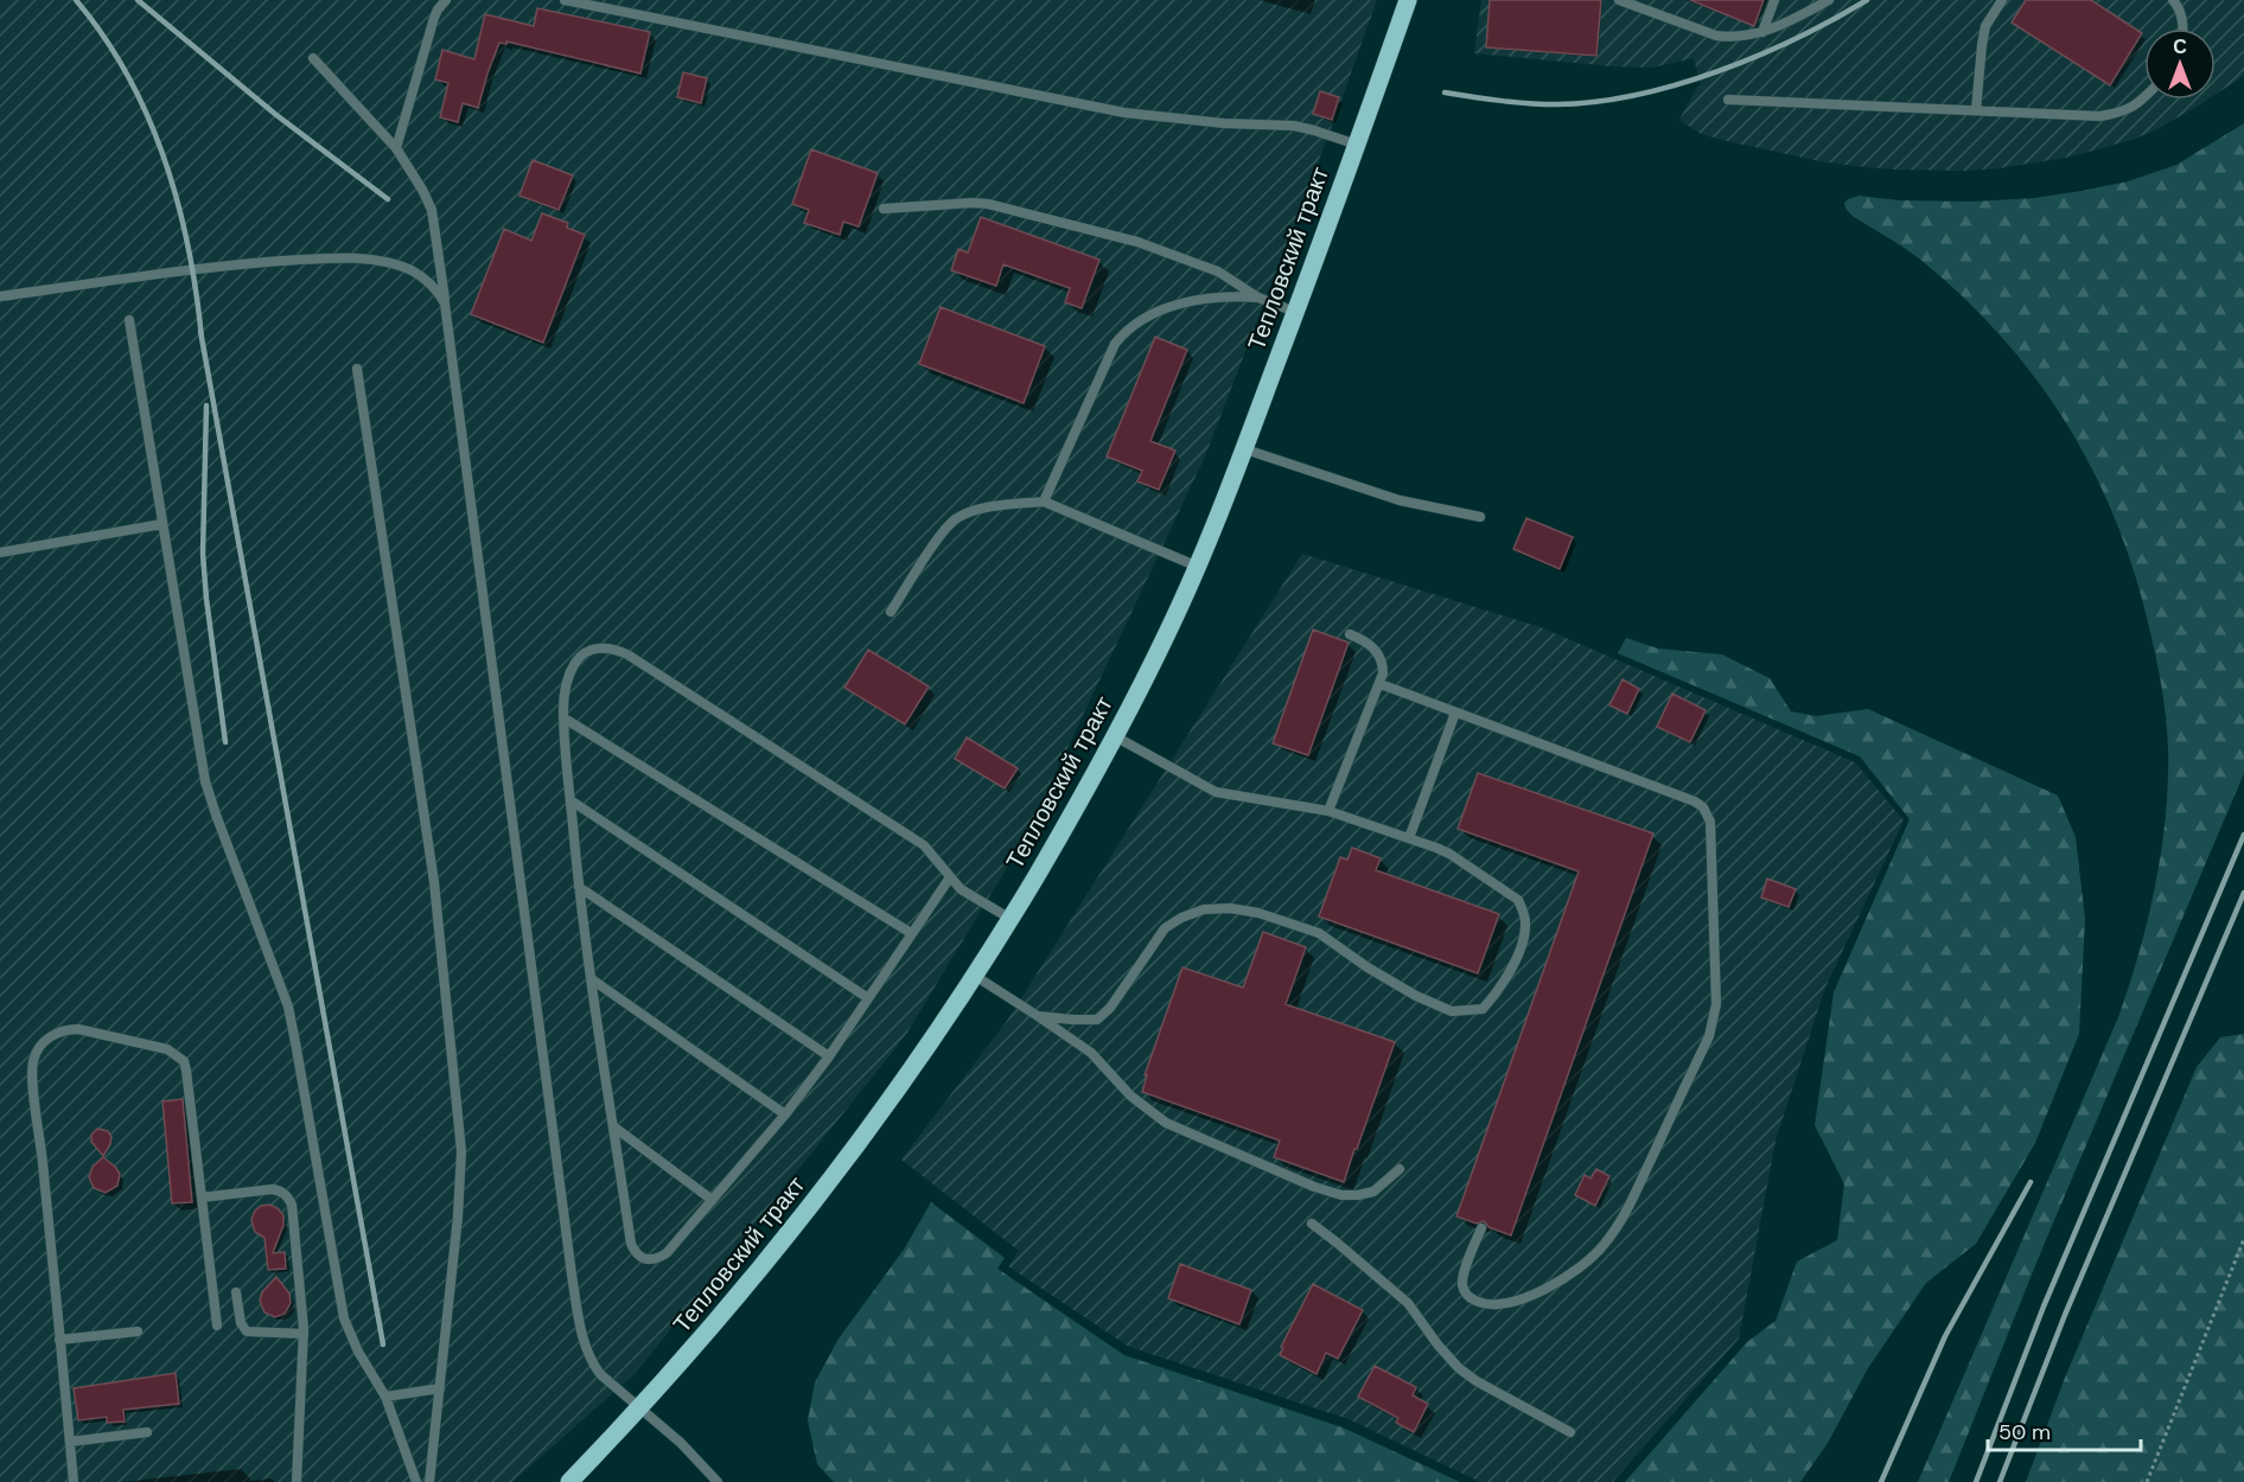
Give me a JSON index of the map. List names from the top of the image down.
{
  "streets": {
    "main road": ["Тепловский тракт"]
  },
  "scale_bar": "50 m",
  "north": "top"
}
